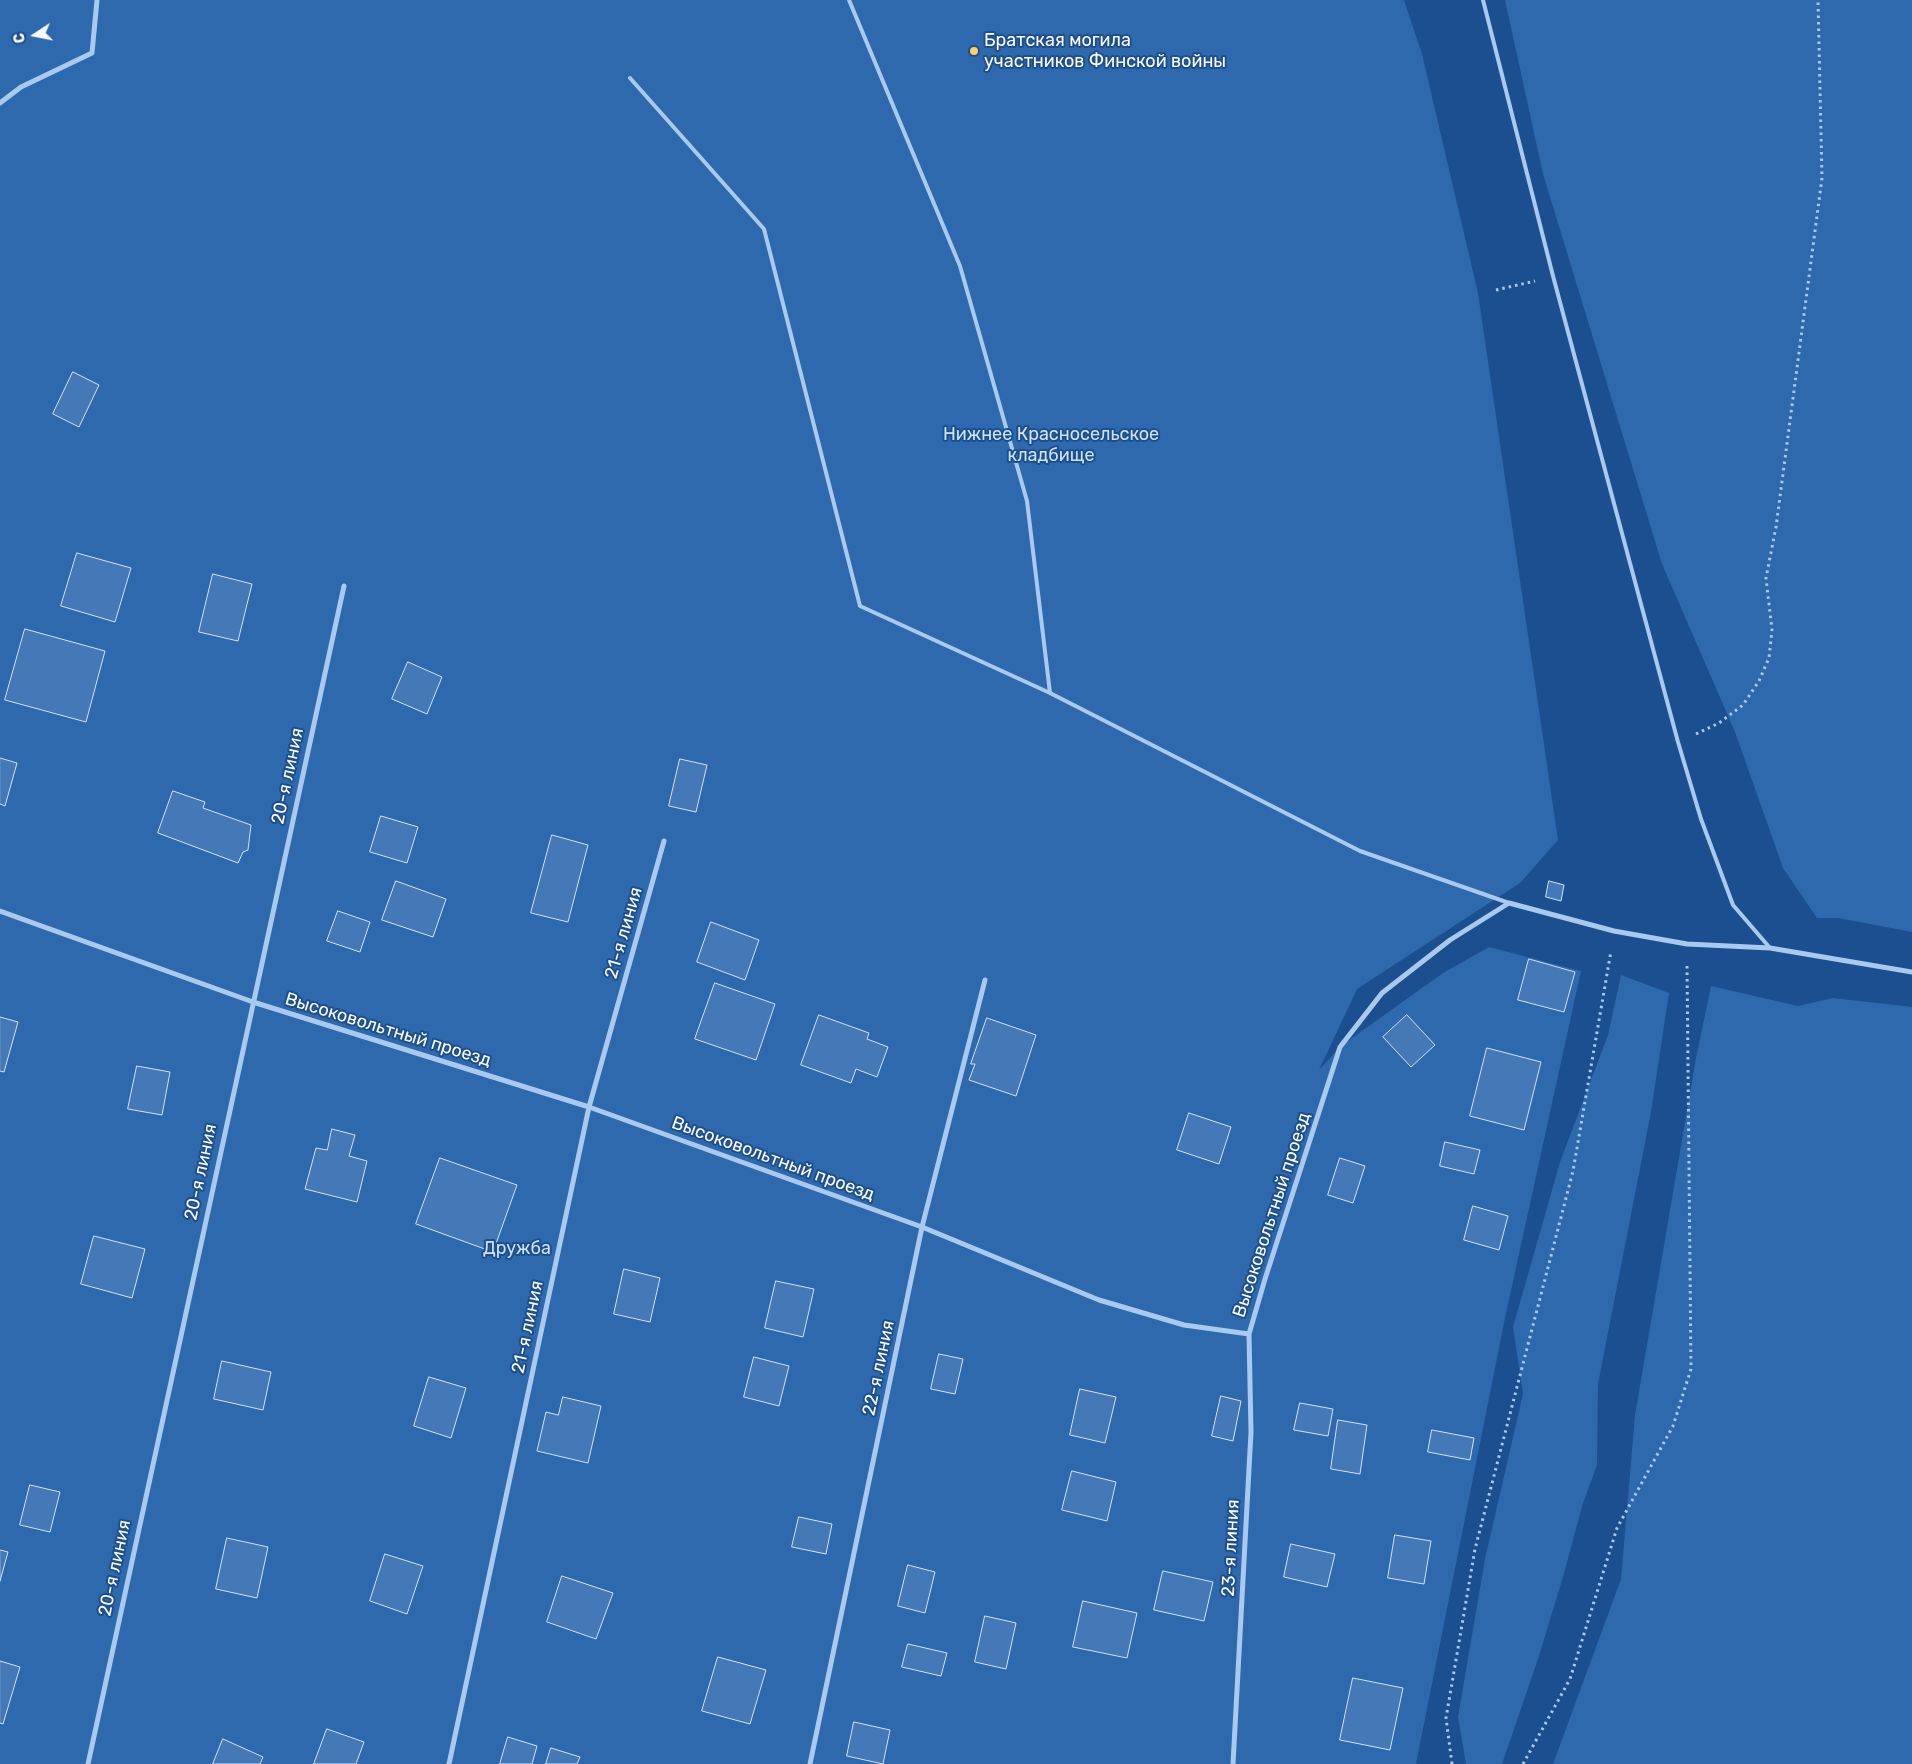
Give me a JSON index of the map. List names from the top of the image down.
{
  "streets": {
    "street": [
      "20-я линия",
      "21-я линия",
      "Высоковольтный проезд",
      "22-я линия",
      "23-я линия"
    ]
  },
  "crossings": [
    ["20-я линия", "Высоковольтный проезд"],
    ["21-я линия", "Высоковольтный проезд"],
    ["Высоковольтный проезд", "22-я линия"],
    ["Высоковольтный проезд", "23-я линия"]
  ],
  "parks": ["Нижнее Красносельское кладбище", "Дружба"],
  "places": ["Братская могила участников Финской войны"],
  "north": "left"
}
